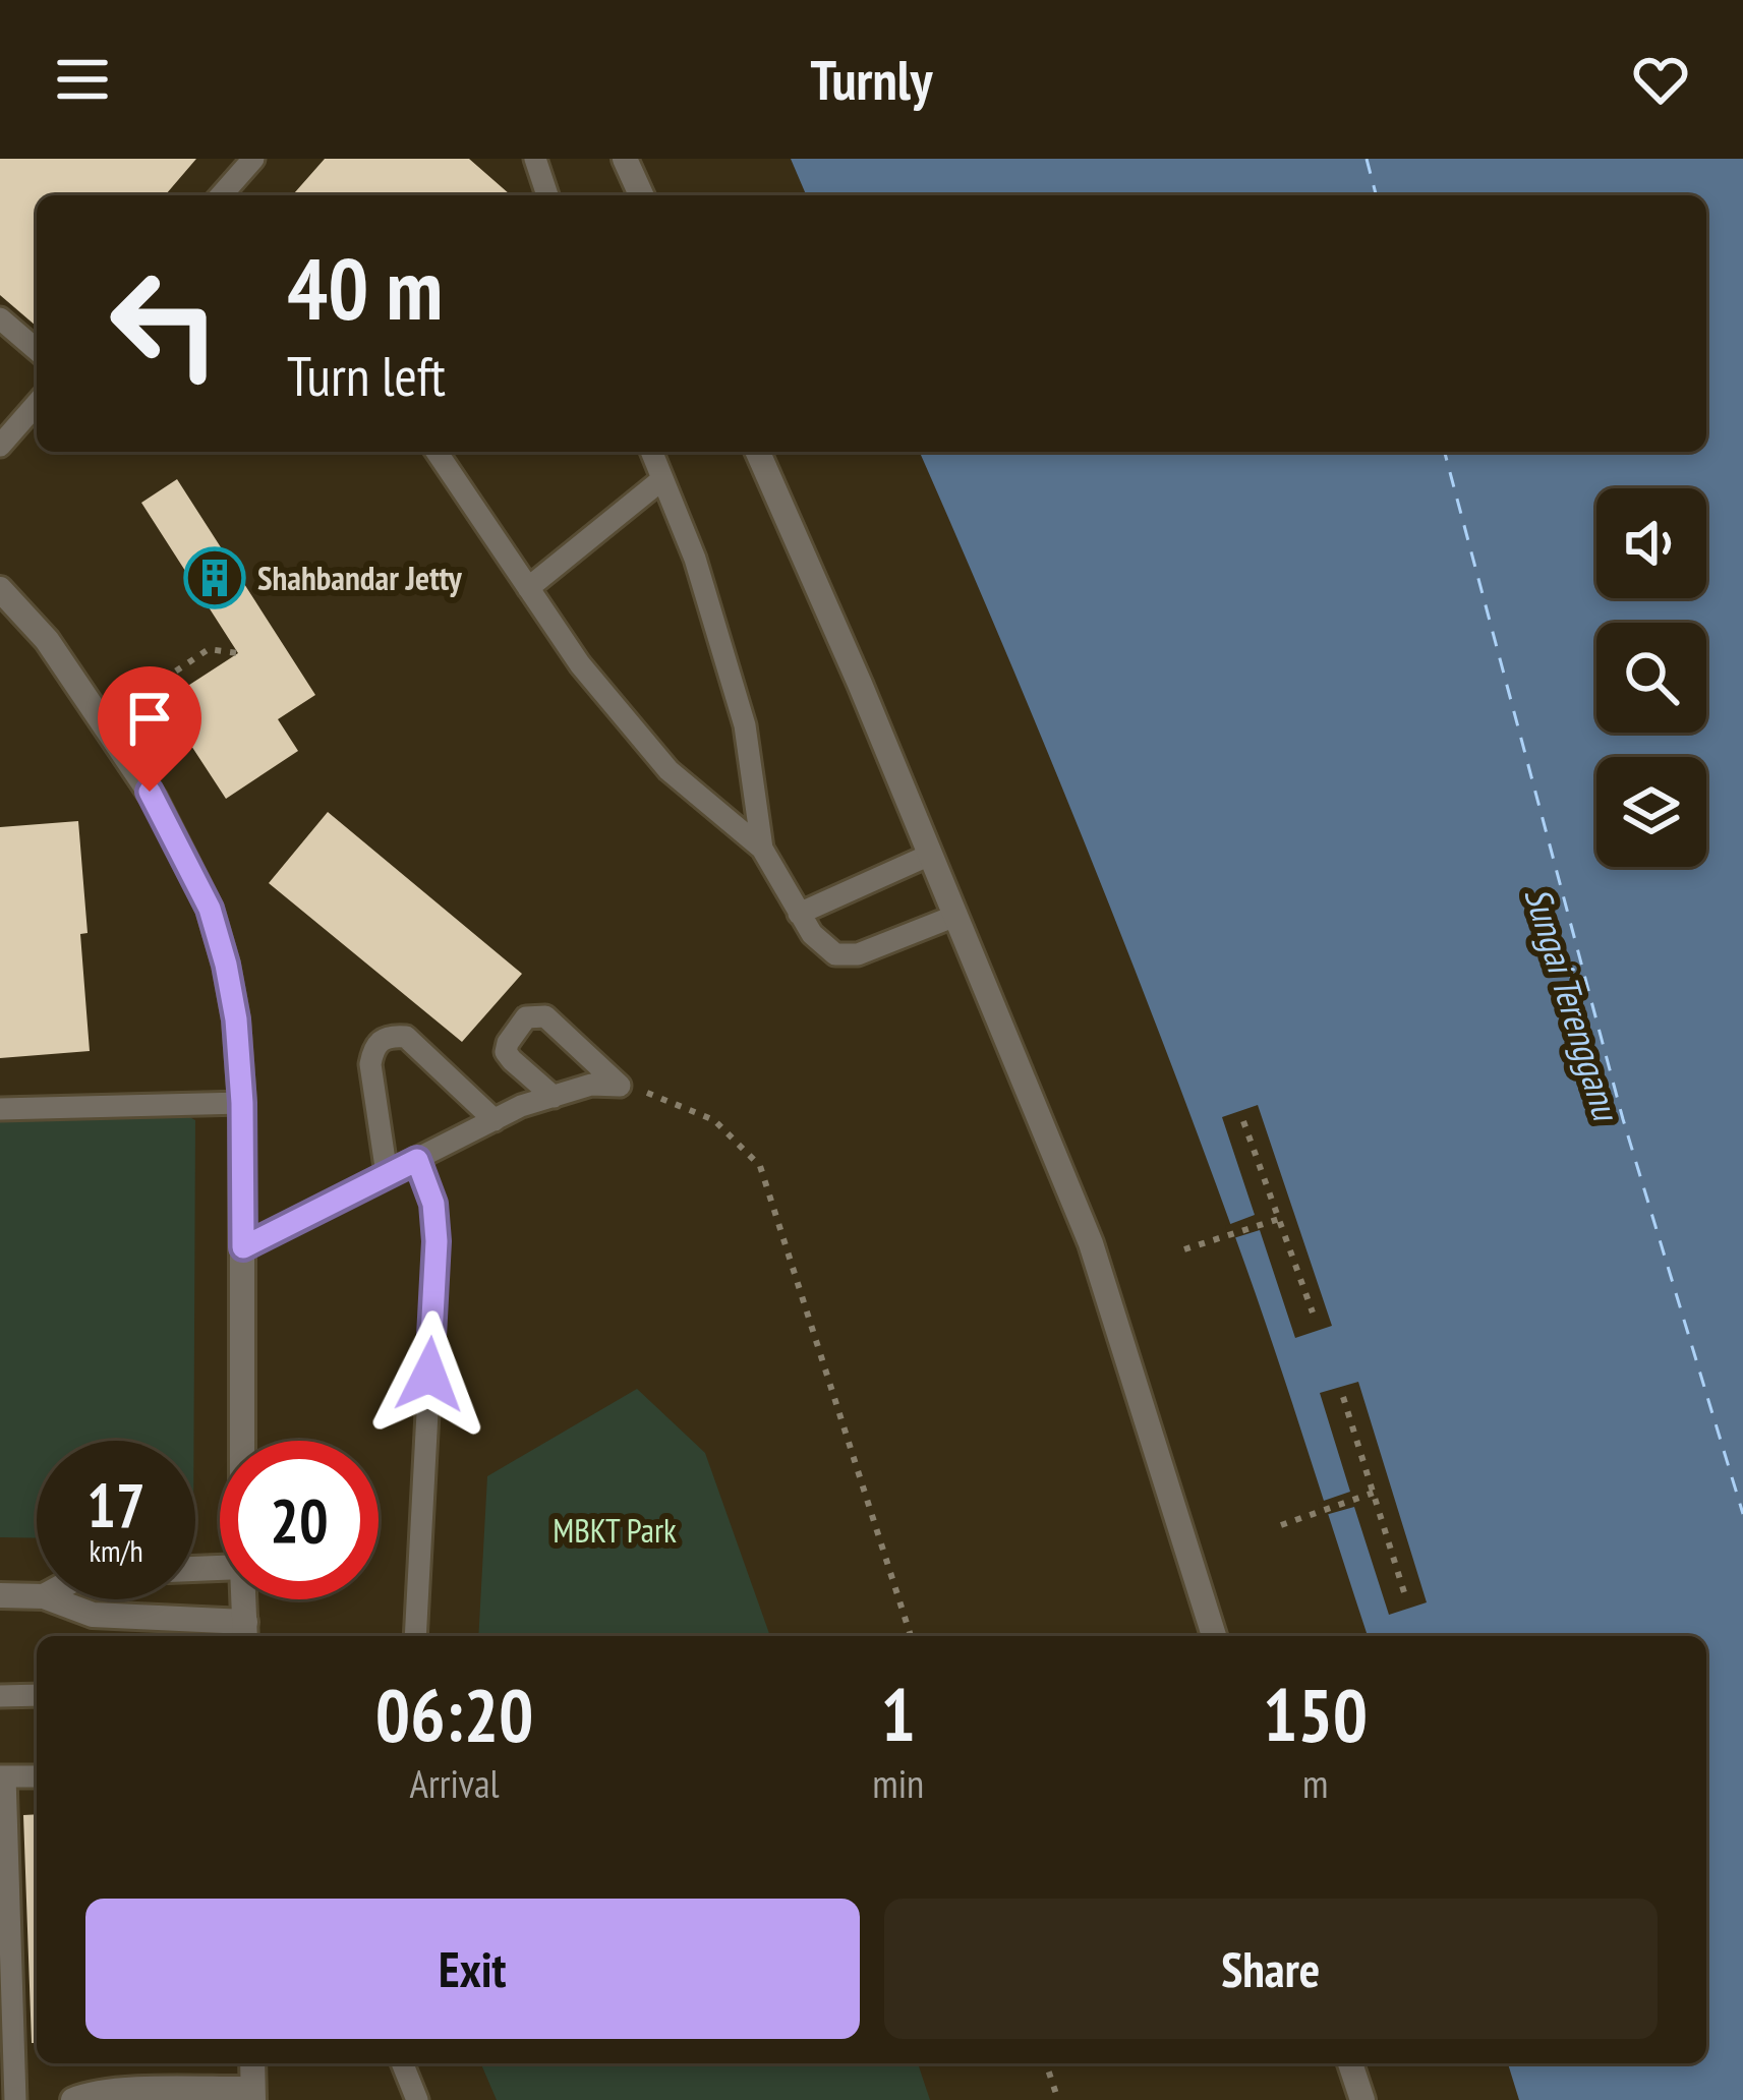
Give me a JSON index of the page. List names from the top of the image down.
{
  "water": ["Sungai Terengganu"],
  "parks": ["MBKT Park"],
  "places": {
    "building": ["Shahbandar Jetty"]
  },
  "page": {
    "header": "Turnly",
    "turn": ["40 m", "Turn left"],
    "speed": "17 km/h",
    "limit": "20",
    "eta": [
      "06:20",
      "Arrival",
      "1",
      "min",
      "150",
      "m"
    ],
    "buttons": ["Exit", "Share"]
  }
}
